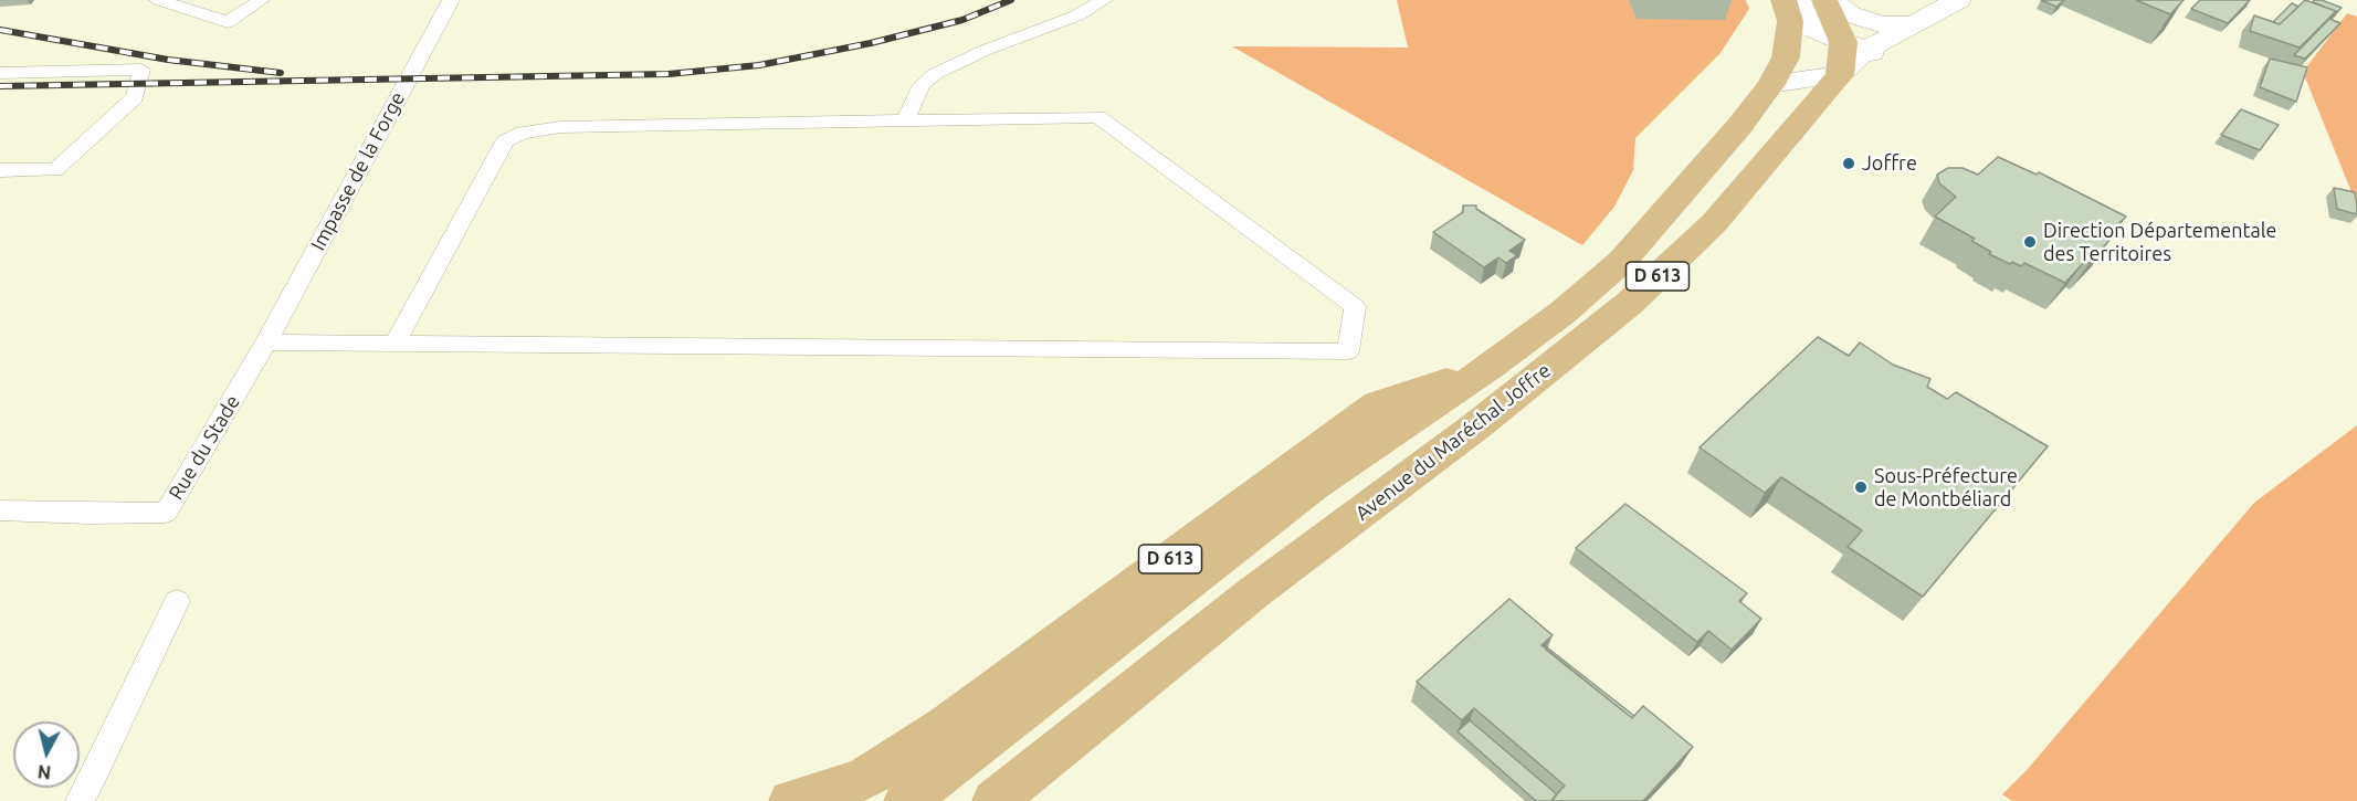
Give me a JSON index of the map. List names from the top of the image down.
{
  "streets": {
    "main road": ["D 613", "Avenue du Maréchal Joffre"],
    "lane": ["Impasse de la Forge", "Rue du Stade"]
  },
  "crossings": [
    ["Impasse de la Forge", "Rue du Stade"],
    ["D 613", "Avenue du Maréchal Joffre"]
  ],
  "places": ["Joffre", "Direction Départementale des Territoires", "Sous-Préfecture de Montbéliard"],
  "north": "bottom"
}
